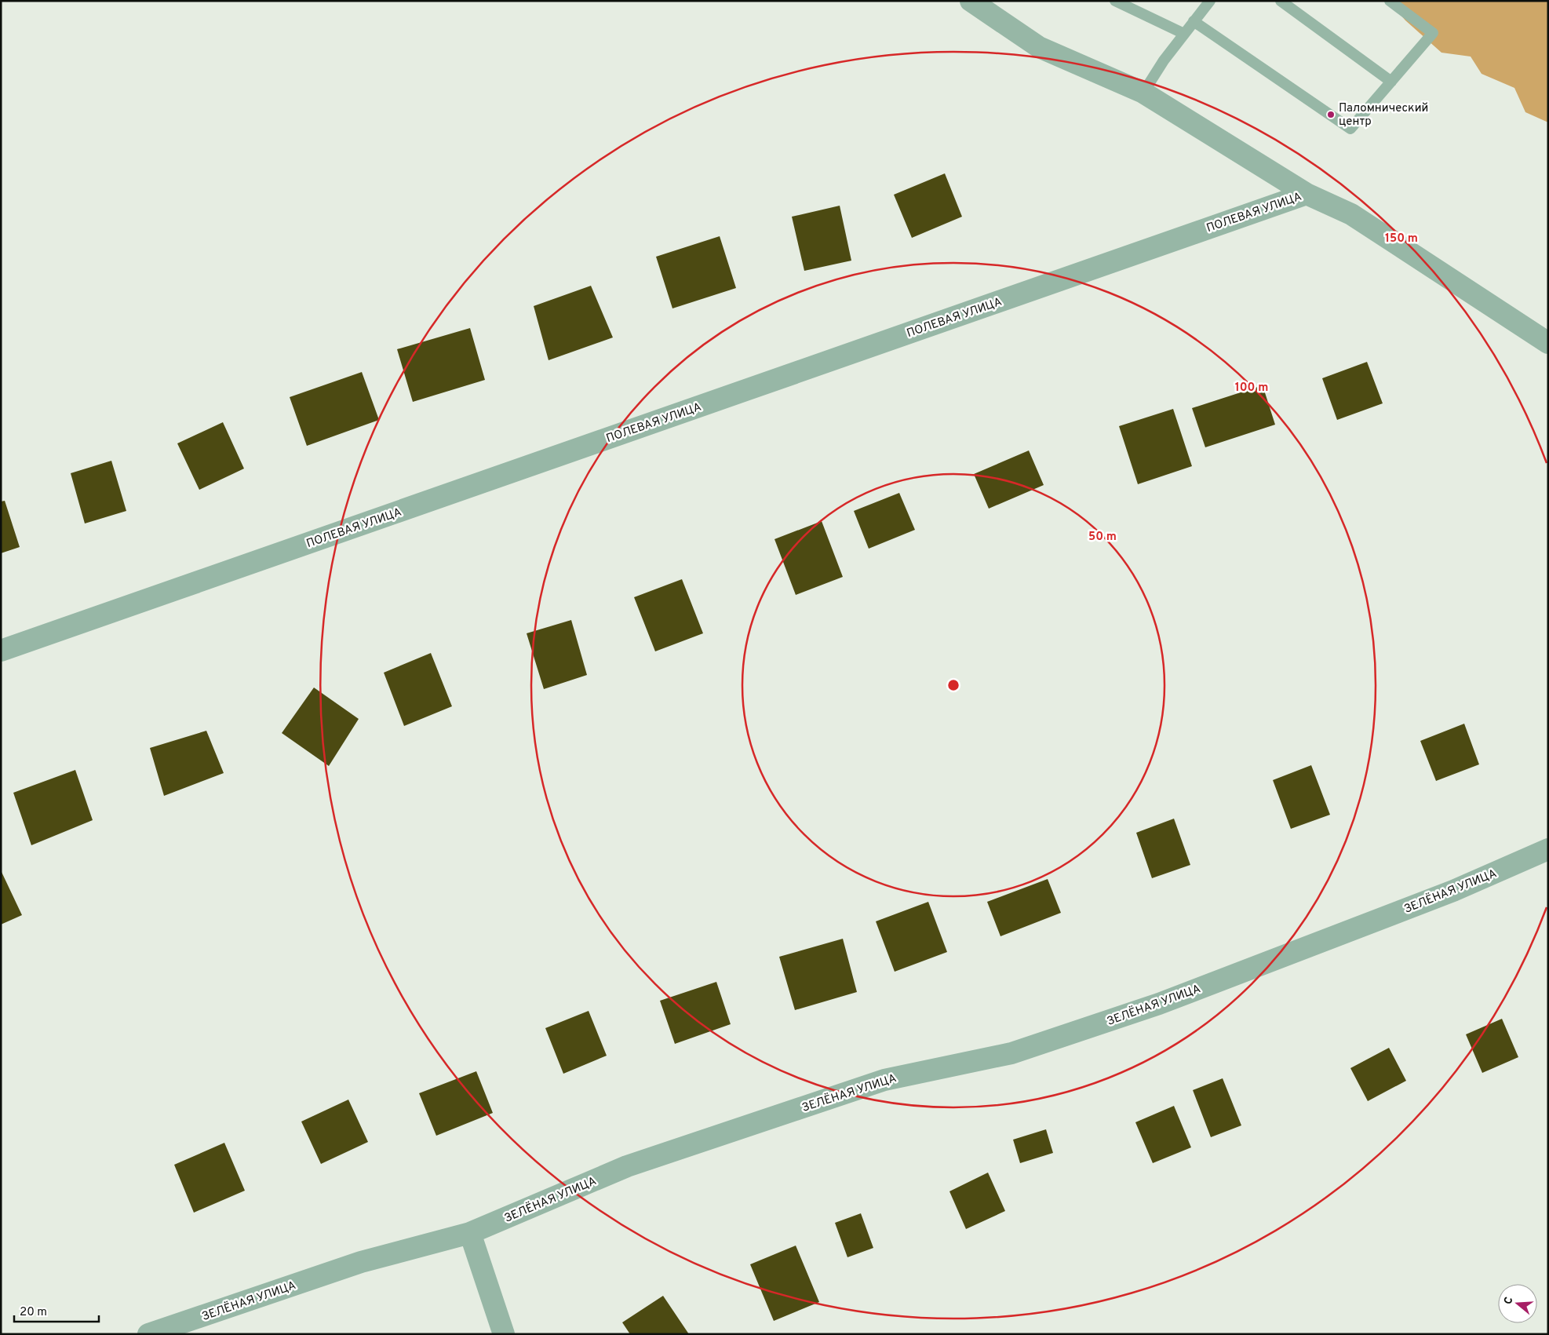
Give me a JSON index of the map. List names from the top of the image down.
{
  "streets": {
    "street": ["ПОЛЕВАЯ УЛИЦА", "ЗЕЛЁНАЯ УЛИЦА"]
  },
  "places": ["Паломнический центр"],
  "scale_bar": "20 m",
  "north": "left",
  "rings": ["150 m", "100 m", "50 m"]
}
